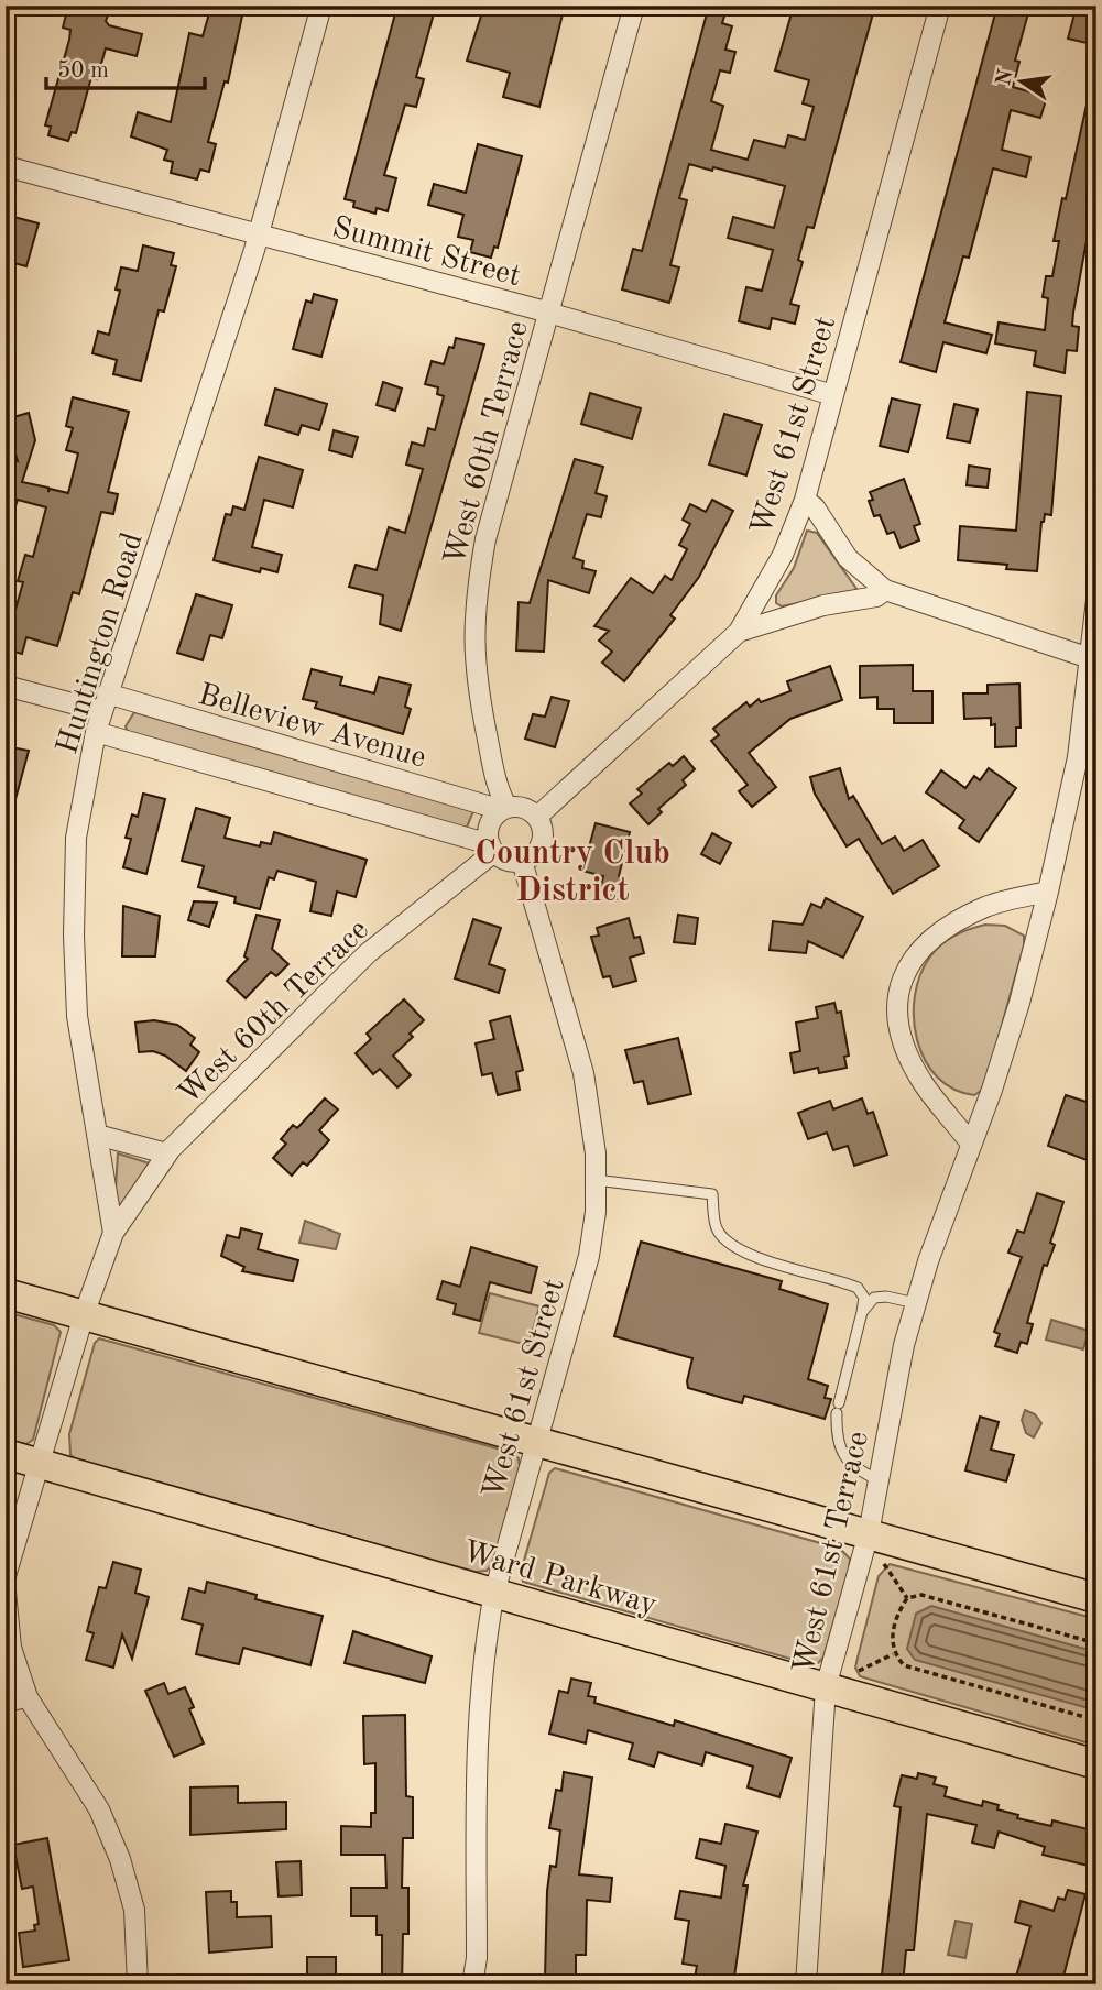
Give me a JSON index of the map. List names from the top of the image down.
{
  "streets": {
    "main road": ["Ward Parkway"],
    "street": [
      "Summit Street",
      "West 61st Street",
      "West 60th Terrace",
      "Huntington Road",
      "Belleview Avenue",
      "West 61st Terrace"
    ]
  },
  "crossings": [
    ["Summit Street", "West 61st Street"],
    ["Summit Street", "West 60th Terrace"],
    ["Summit Street", "Huntington Road"],
    ["West 61st Street", "West 60th Terrace"],
    ["West 61st Street", "Belleview Avenue"],
    ["West 61st Street", "Ward Parkway"],
    ["West 60th Terrace", "Huntington Road"],
    ["West 60th Terrace", "Belleview Avenue"],
    ["Huntington Road", "Belleview Avenue"],
    ["Huntington Road", "Ward Parkway"],
    ["West 61st Terrace", "Ward Parkway"]
  ],
  "districts": ["Country Club District"],
  "scale_bar": "50 m",
  "north": "left"
}
